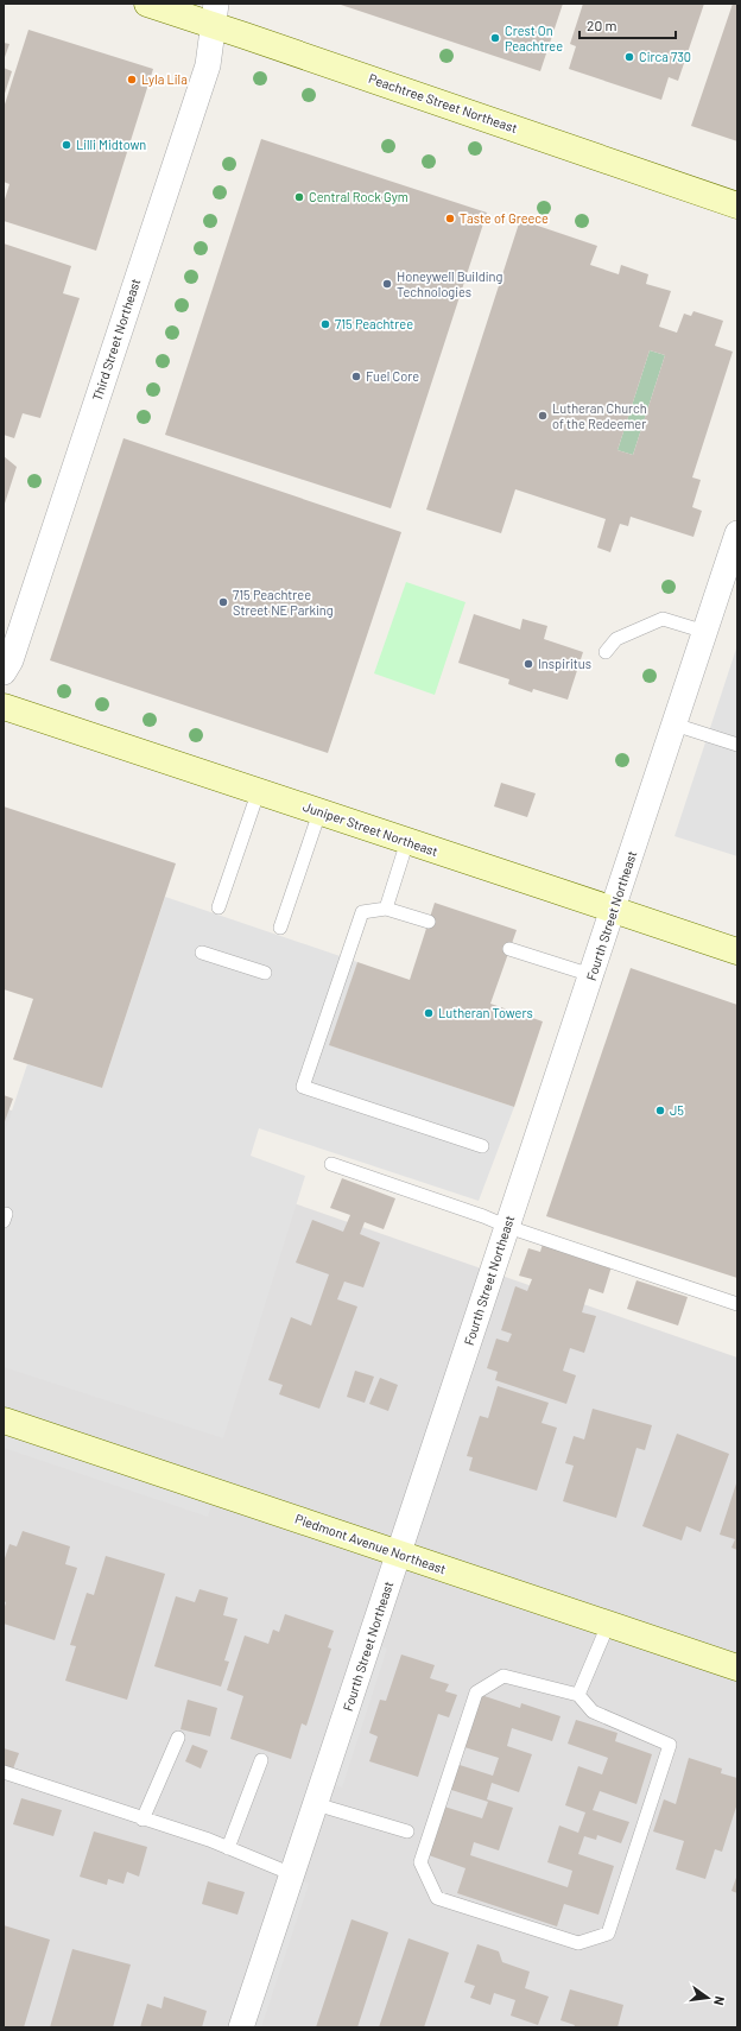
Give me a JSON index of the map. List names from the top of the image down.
{
  "streets": {
    "main road": ["Peachtree Street Northeast", "Juniper Street Northeast", "Piedmont Avenue Northeast"],
    "street": ["Third Street Northeast", "Fourth Street Northeast"]
  },
  "crossings": [
    ["Peachtree Street Northeast", "Third Street Northeast"],
    ["Juniper Street Northeast", "Fourth Street Northeast"],
    ["Fourth Street Northeast", "Piedmont Avenue Northeast"]
  ],
  "places": [
    "Crest On Peachtree",
    "Circa 730",
    "Lyla Lila",
    "Lilli Midtown",
    "Central Rock Gym",
    "Taste of Greece",
    "Honeywell Building Technologies",
    "715 Peachtree",
    "Fuel Core",
    "Lutheran Church of the Redeemer",
    "715 Peachtree Street NE Parking",
    "Inspiritus",
    "Lutheran Towers",
    "J5"
  ],
  "scale_bar": "20 m",
  "north": "right"
}
